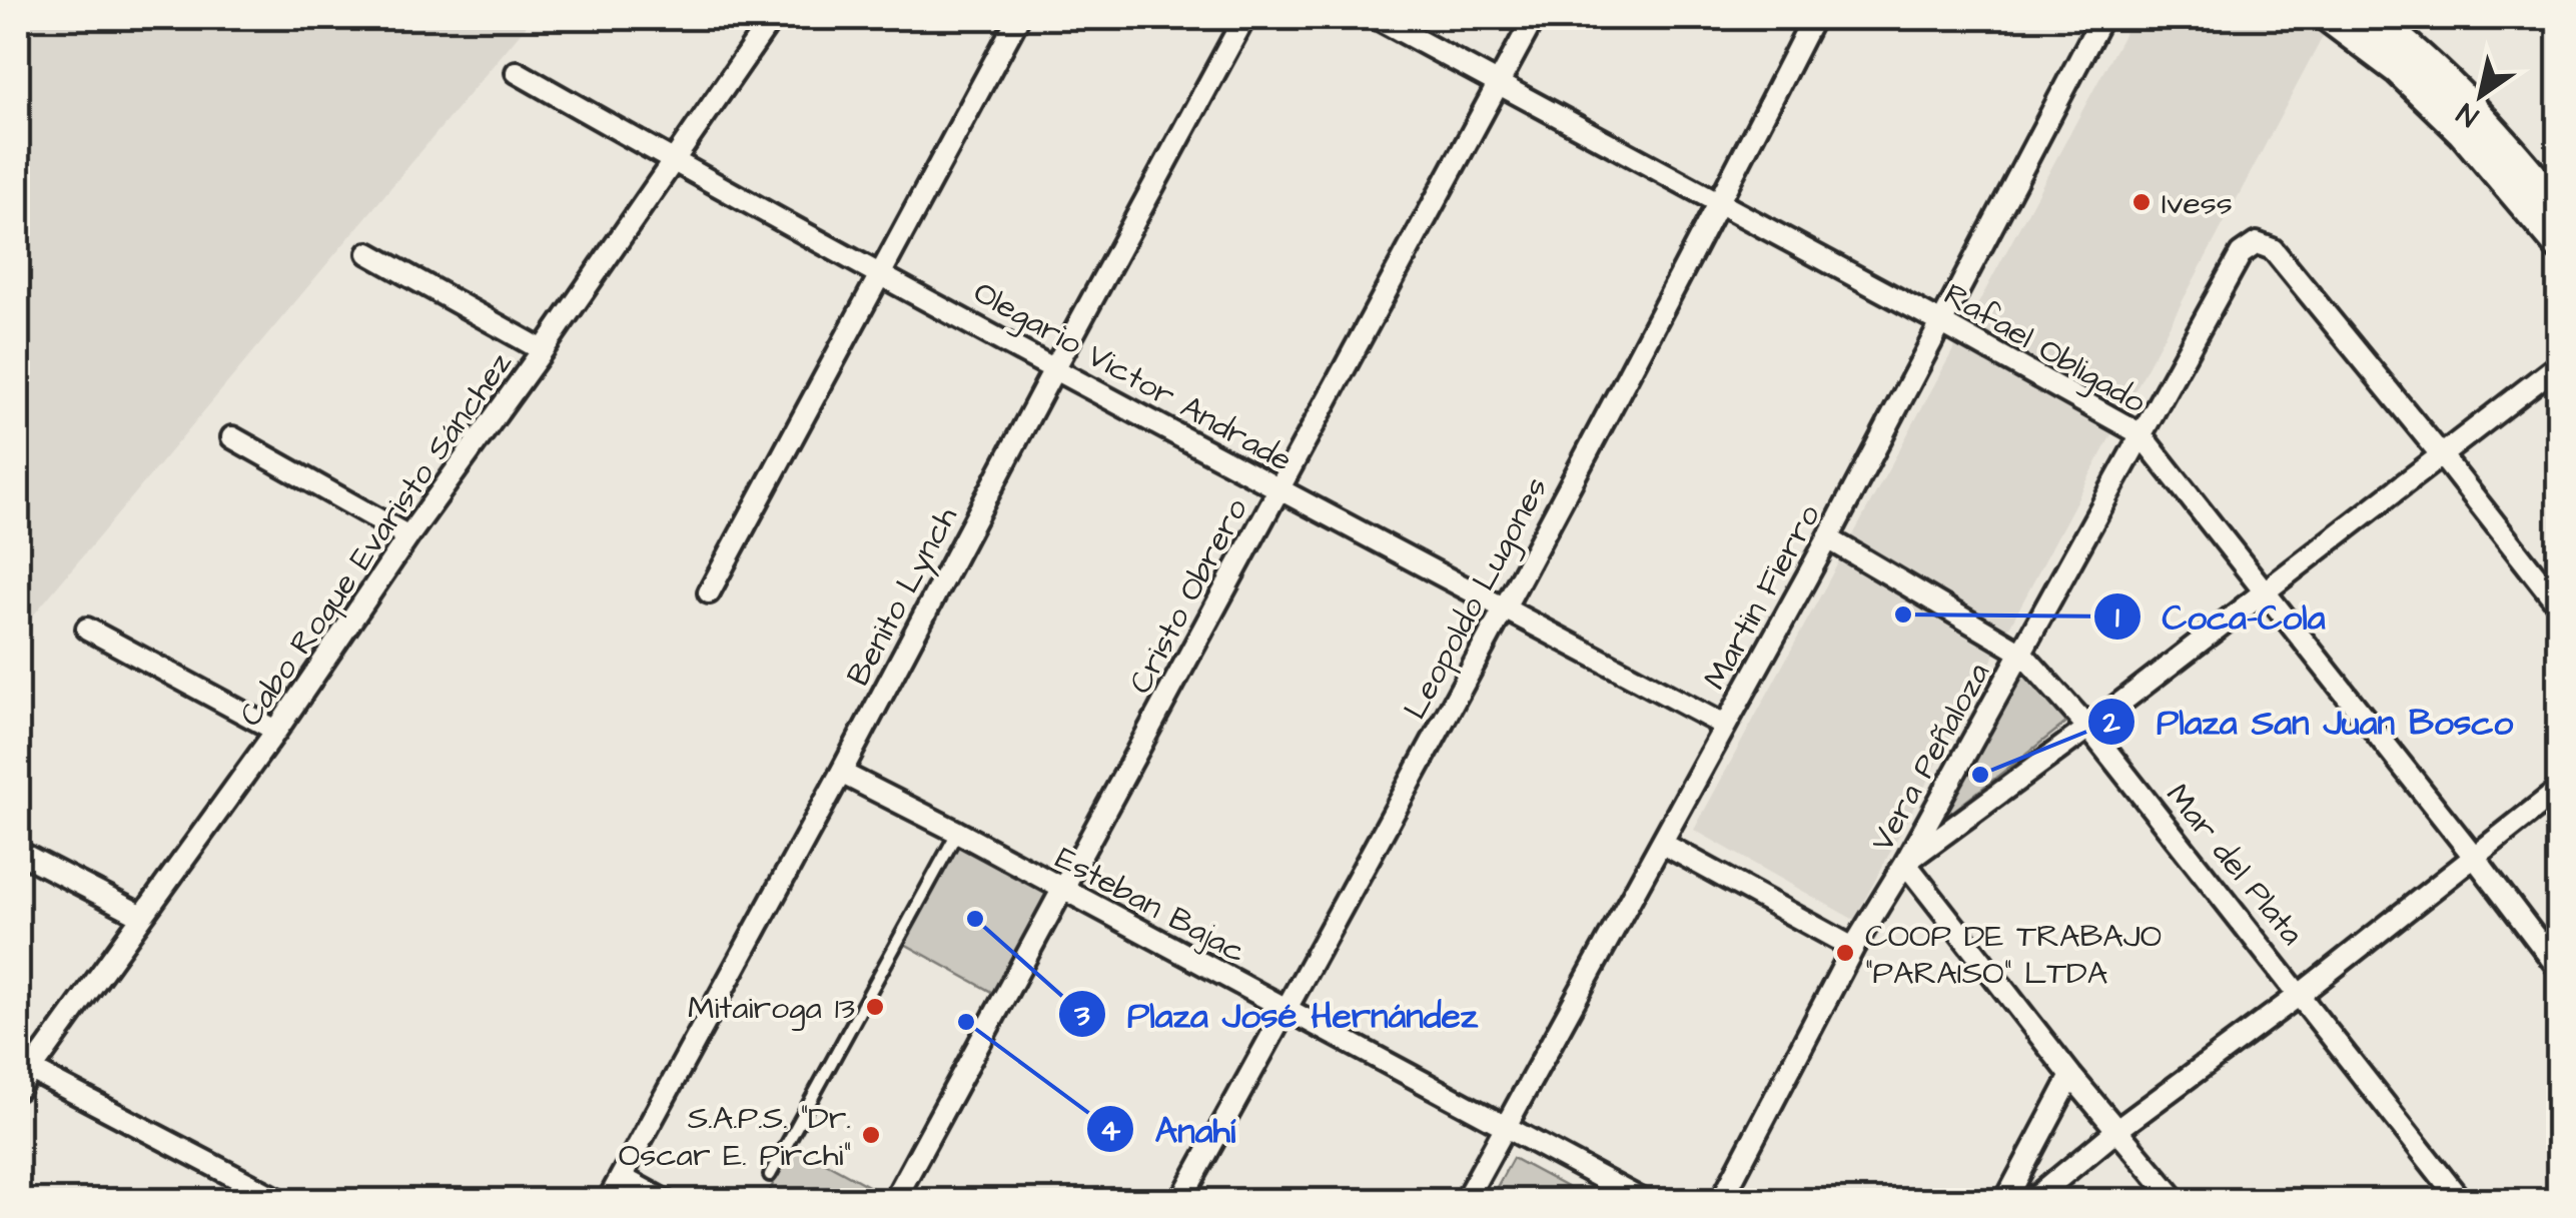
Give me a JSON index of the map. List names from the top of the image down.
{
  "streets": {
    "street": [
      "Rafael Obligado",
      "Olegario Victor Andrade",
      "Cabo Roque Evaristo Sánchez",
      "Benito Lynch",
      "Cristo Obrero",
      "Martin Fierro",
      "Leopoldo Lugones",
      "Vera Peñaloza",
      "Mar del Plata",
      "Esteban Bajac"
    ]
  },
  "crossings": [
    ["Rafael Obligado", "Cristo Obrero"],
    ["Rafael Obligado", "Martin Fierro"],
    ["Rafael Obligado", "Leopoldo Lugones"],
    ["Rafael Obligado", "Vera Peñaloza"],
    ["Olegario Victor Andrade", "Cabo Roque Evaristo Sánchez"],
    ["Olegario Victor Andrade", "Benito Lynch"],
    ["Olegario Victor Andrade", "Cristo Obrero"],
    ["Olegario Victor Andrade", "Martin Fierro"],
    ["Olegario Victor Andrade", "Leopoldo Lugones"],
    ["Benito Lynch", "Esteban Bajac"],
    ["Cristo Obrero", "Esteban Bajac"],
    ["Martin Fierro", "Mar del Plata"],
    ["Martin Fierro", "Esteban Bajac"],
    ["Leopoldo Lugones", "Esteban Bajac"],
    ["Vera Peñaloza", "Mar del Plata"]
  ],
  "places": [
    "Ivess",
    "Coca-Cola",
    "Plaza San Juan Bosco",
    "Plaza José Hernández",
    "COOP DE TRABAJO \"PARAISO\" LTDA",
    "Mitairoga 13",
    "Anahí",
    "S.A.P.S. \"Dr. Oscar E. Pirchi\""
  ],
  "north": "bottom left"
}
